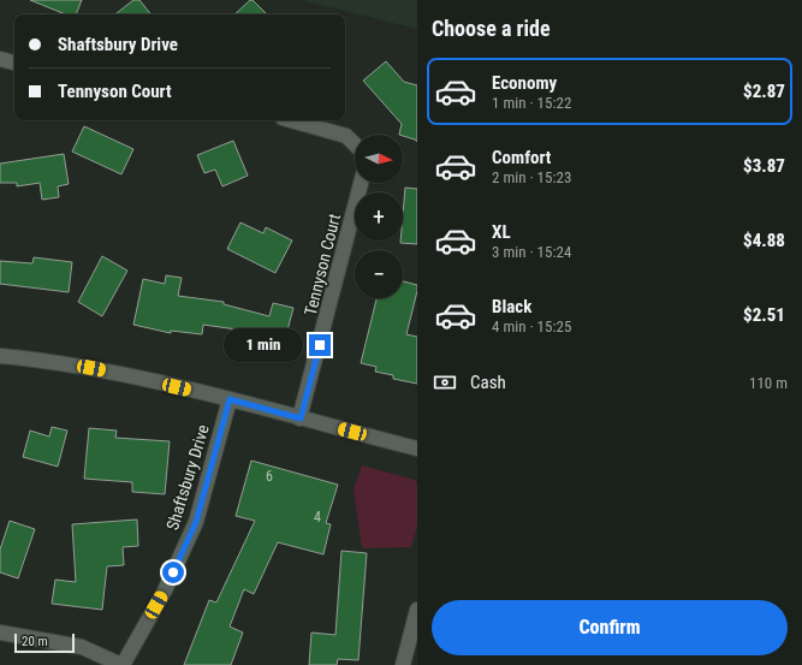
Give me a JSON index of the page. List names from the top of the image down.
{
  "streets": {
    "street": ["Tennyson Court", "Shaftsbury Drive"]
  },
  "house_numbers": ["6", "4"],
  "scale_bar": "20 m",
  "north": "right",
  "page": {
    "heading": "Choose a ride",
    "banner": ["Shaftsbury Drive", "Tennyson Court"],
    "list": [
      {
        "name": "Economy",
        "note": "1 min · 15:22",
        "value": "$2.87"
      },
      {
        "name": "Comfort",
        "note": "2 min · 15:23",
        "value": "$3.87"
      },
      {
        "name": "XL",
        "note": "3 min · 15:24",
        "value": "$4.88"
      },
      {
        "name": "Black",
        "note": "4 min · 15:25",
        "value": "$2.51"
      }
    ],
    "map_buttons": ["+", "−"],
    "bubble": "1 min",
    "pay": ["Cash", "110 m"],
    "buttons": "Confirm",
    "scale": "20 m"
  }
}
